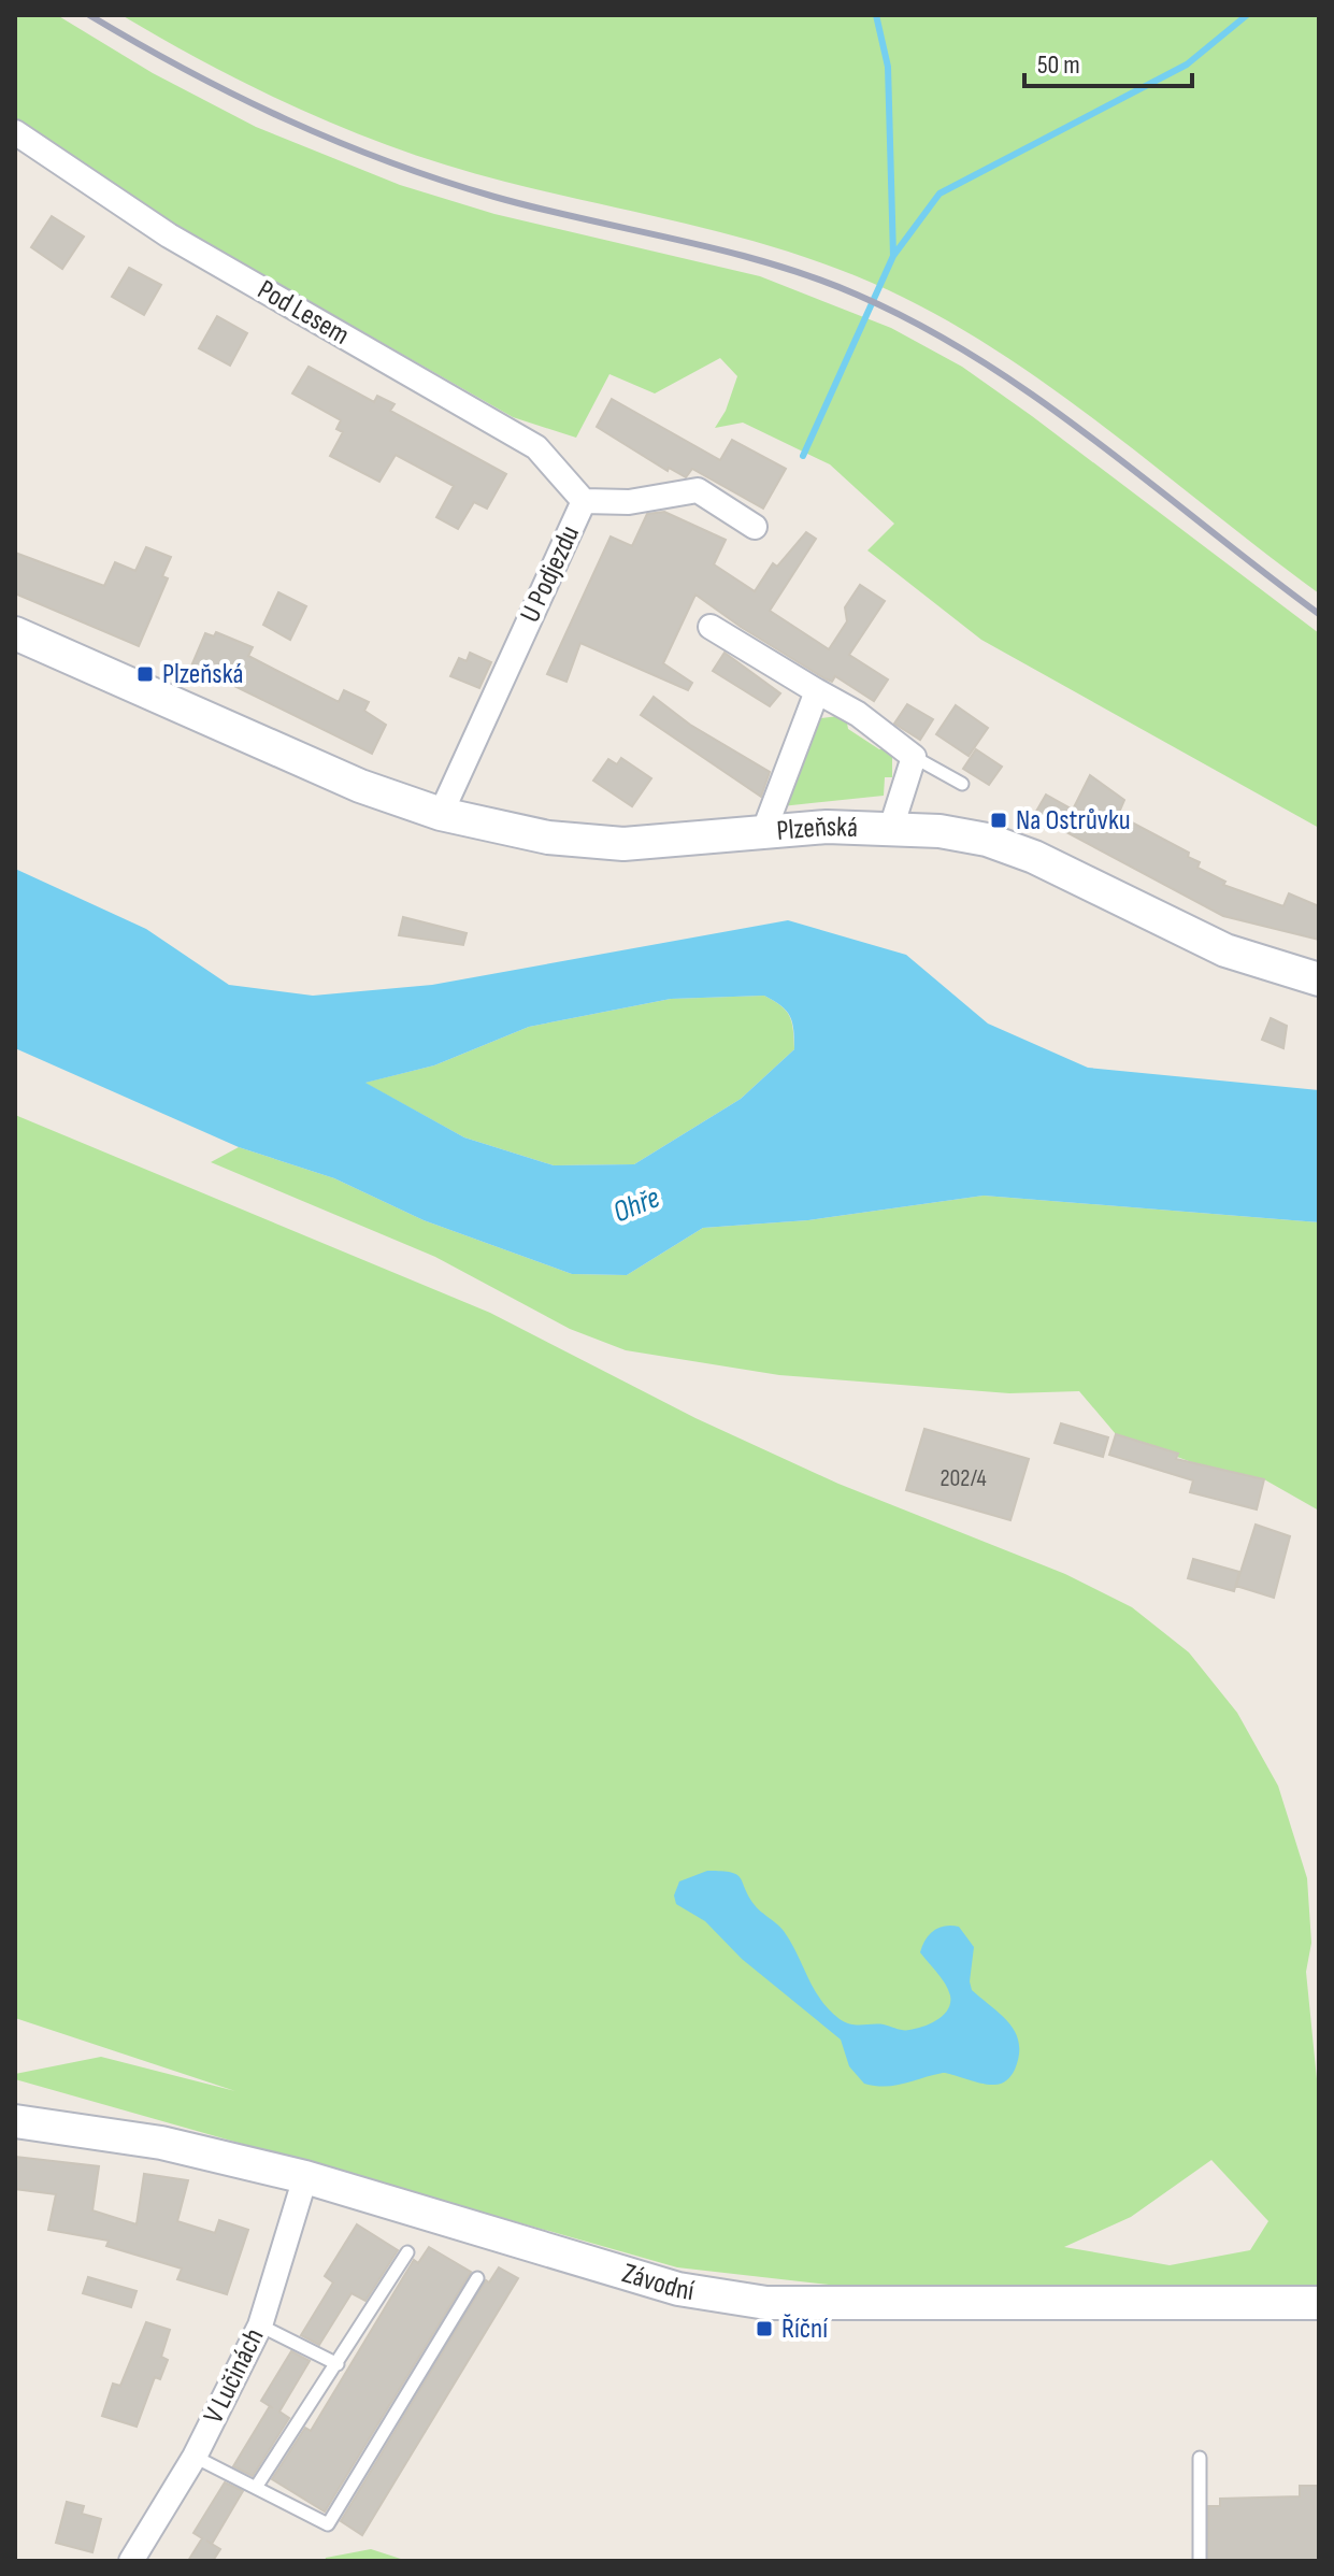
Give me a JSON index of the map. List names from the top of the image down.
{
  "streets": {
    "street": [
      "Pod Lesem",
      "U Podjezdu",
      "Plzeňská",
      "Závodní",
      "V Lučinách"
    ]
  },
  "crossings": [
    ["Pod Lesem", "U Podjezdu"],
    ["U Podjezdu", "Plzeňská"],
    ["Závodní", "V Lučinách"]
  ],
  "water": ["Ohře"],
  "places": {
    "transit": ["Plzeňská", "Na Ostrůvku", "Říční"]
  },
  "house_numbers": ["202/4"],
  "scale_bar": "50 m"
}
